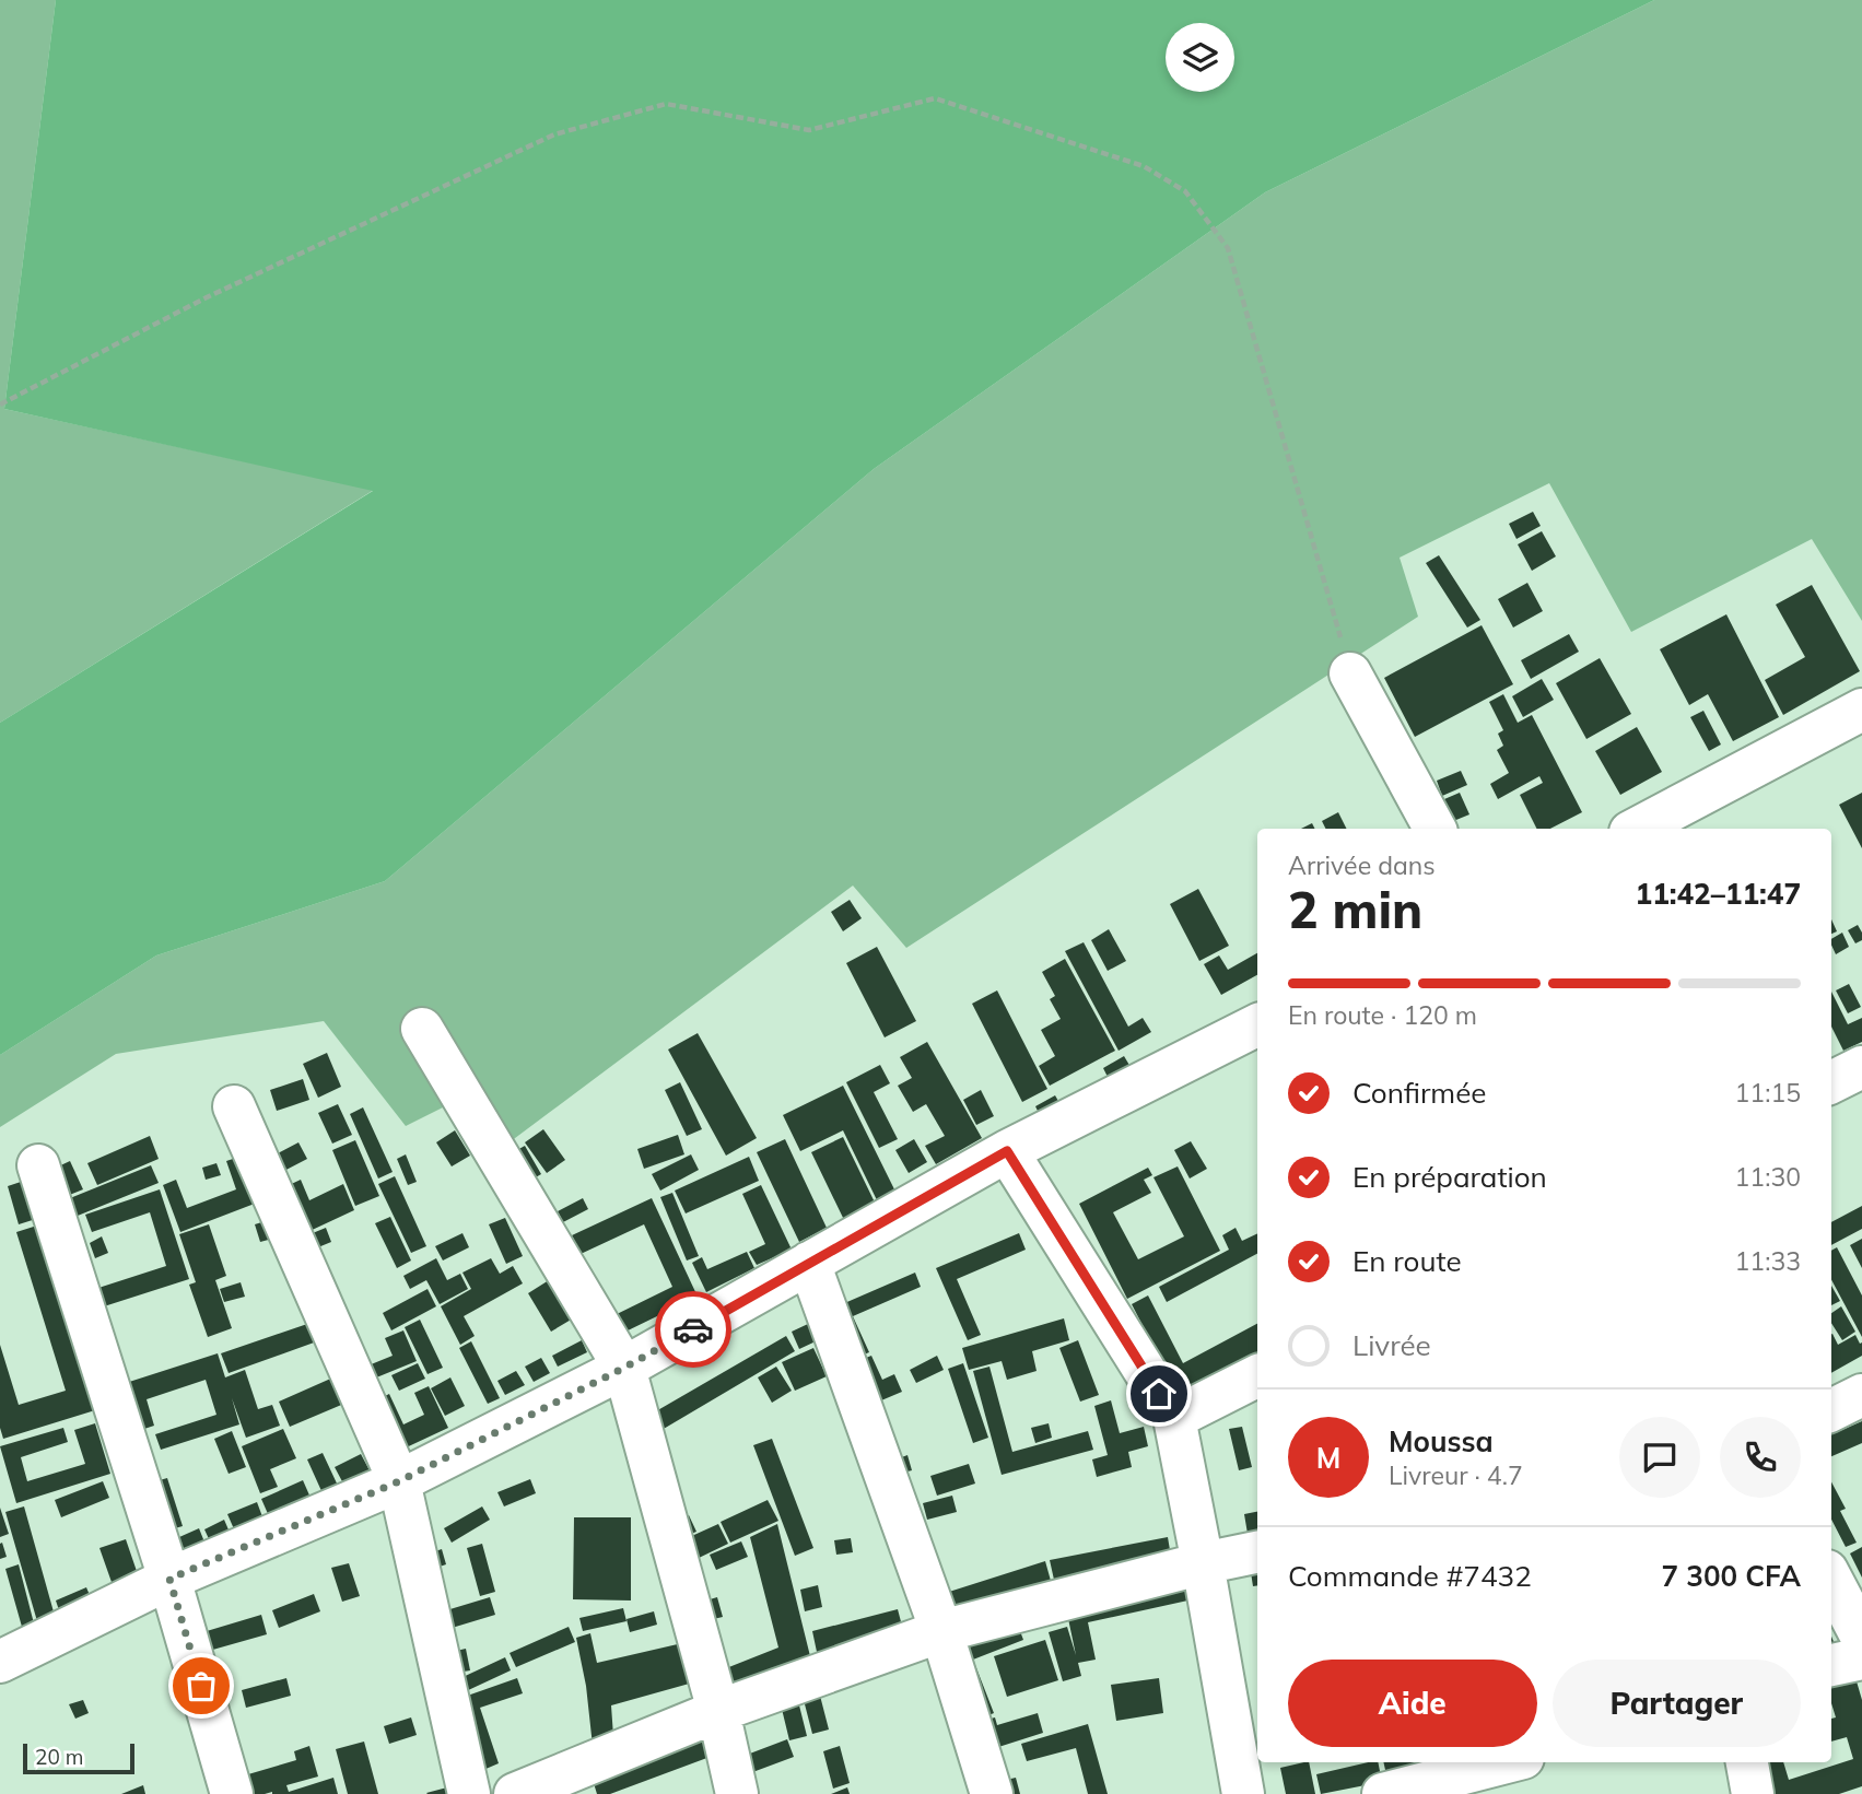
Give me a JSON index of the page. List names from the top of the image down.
{
  "scale_bar": "20 m",
  "page": {
    "heading": ["2 min", "Arrivée dans", "11:42–11:47"],
    "panel": [
      "Moussa",
      "Livreur · 4.7",
      "Commande #7432",
      "7 300 CFA"
    ],
    "bar": "En route · 120 m",
    "list": [
      ["Confirmée", "11:15"],
      ["En préparation", "11:30"],
      ["En route", "11:33"],
      "Livrée"
    ],
    "round": "M",
    "buttons": ["Aide", "Partager"],
    "scale": "20 m"
  }
}
